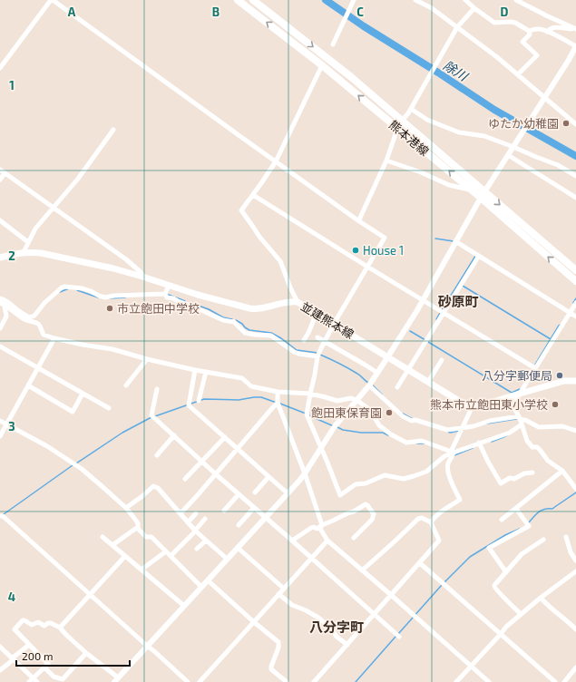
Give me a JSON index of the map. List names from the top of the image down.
{
  "streets": {
    "main road": ["熊本港線", "並建熊本線"]
  },
  "districts": ["砂原町", "八分字町"],
  "water": ["除川"],
  "places": [
    "ゆたか幼稚園",
    "House 1",
    "市立飽田中学校",
    "八分字郵便局",
    "熊本市立飽田東小学校",
    "飽田東保育園"
  ],
  "scale_bar": "200 m",
  "grid": {
    "columns": [
      "A",
      "B",
      "C",
      "D"
    ],
    "rows": [
      "1",
      "2",
      "3",
      "4"
    ]
  }
}
